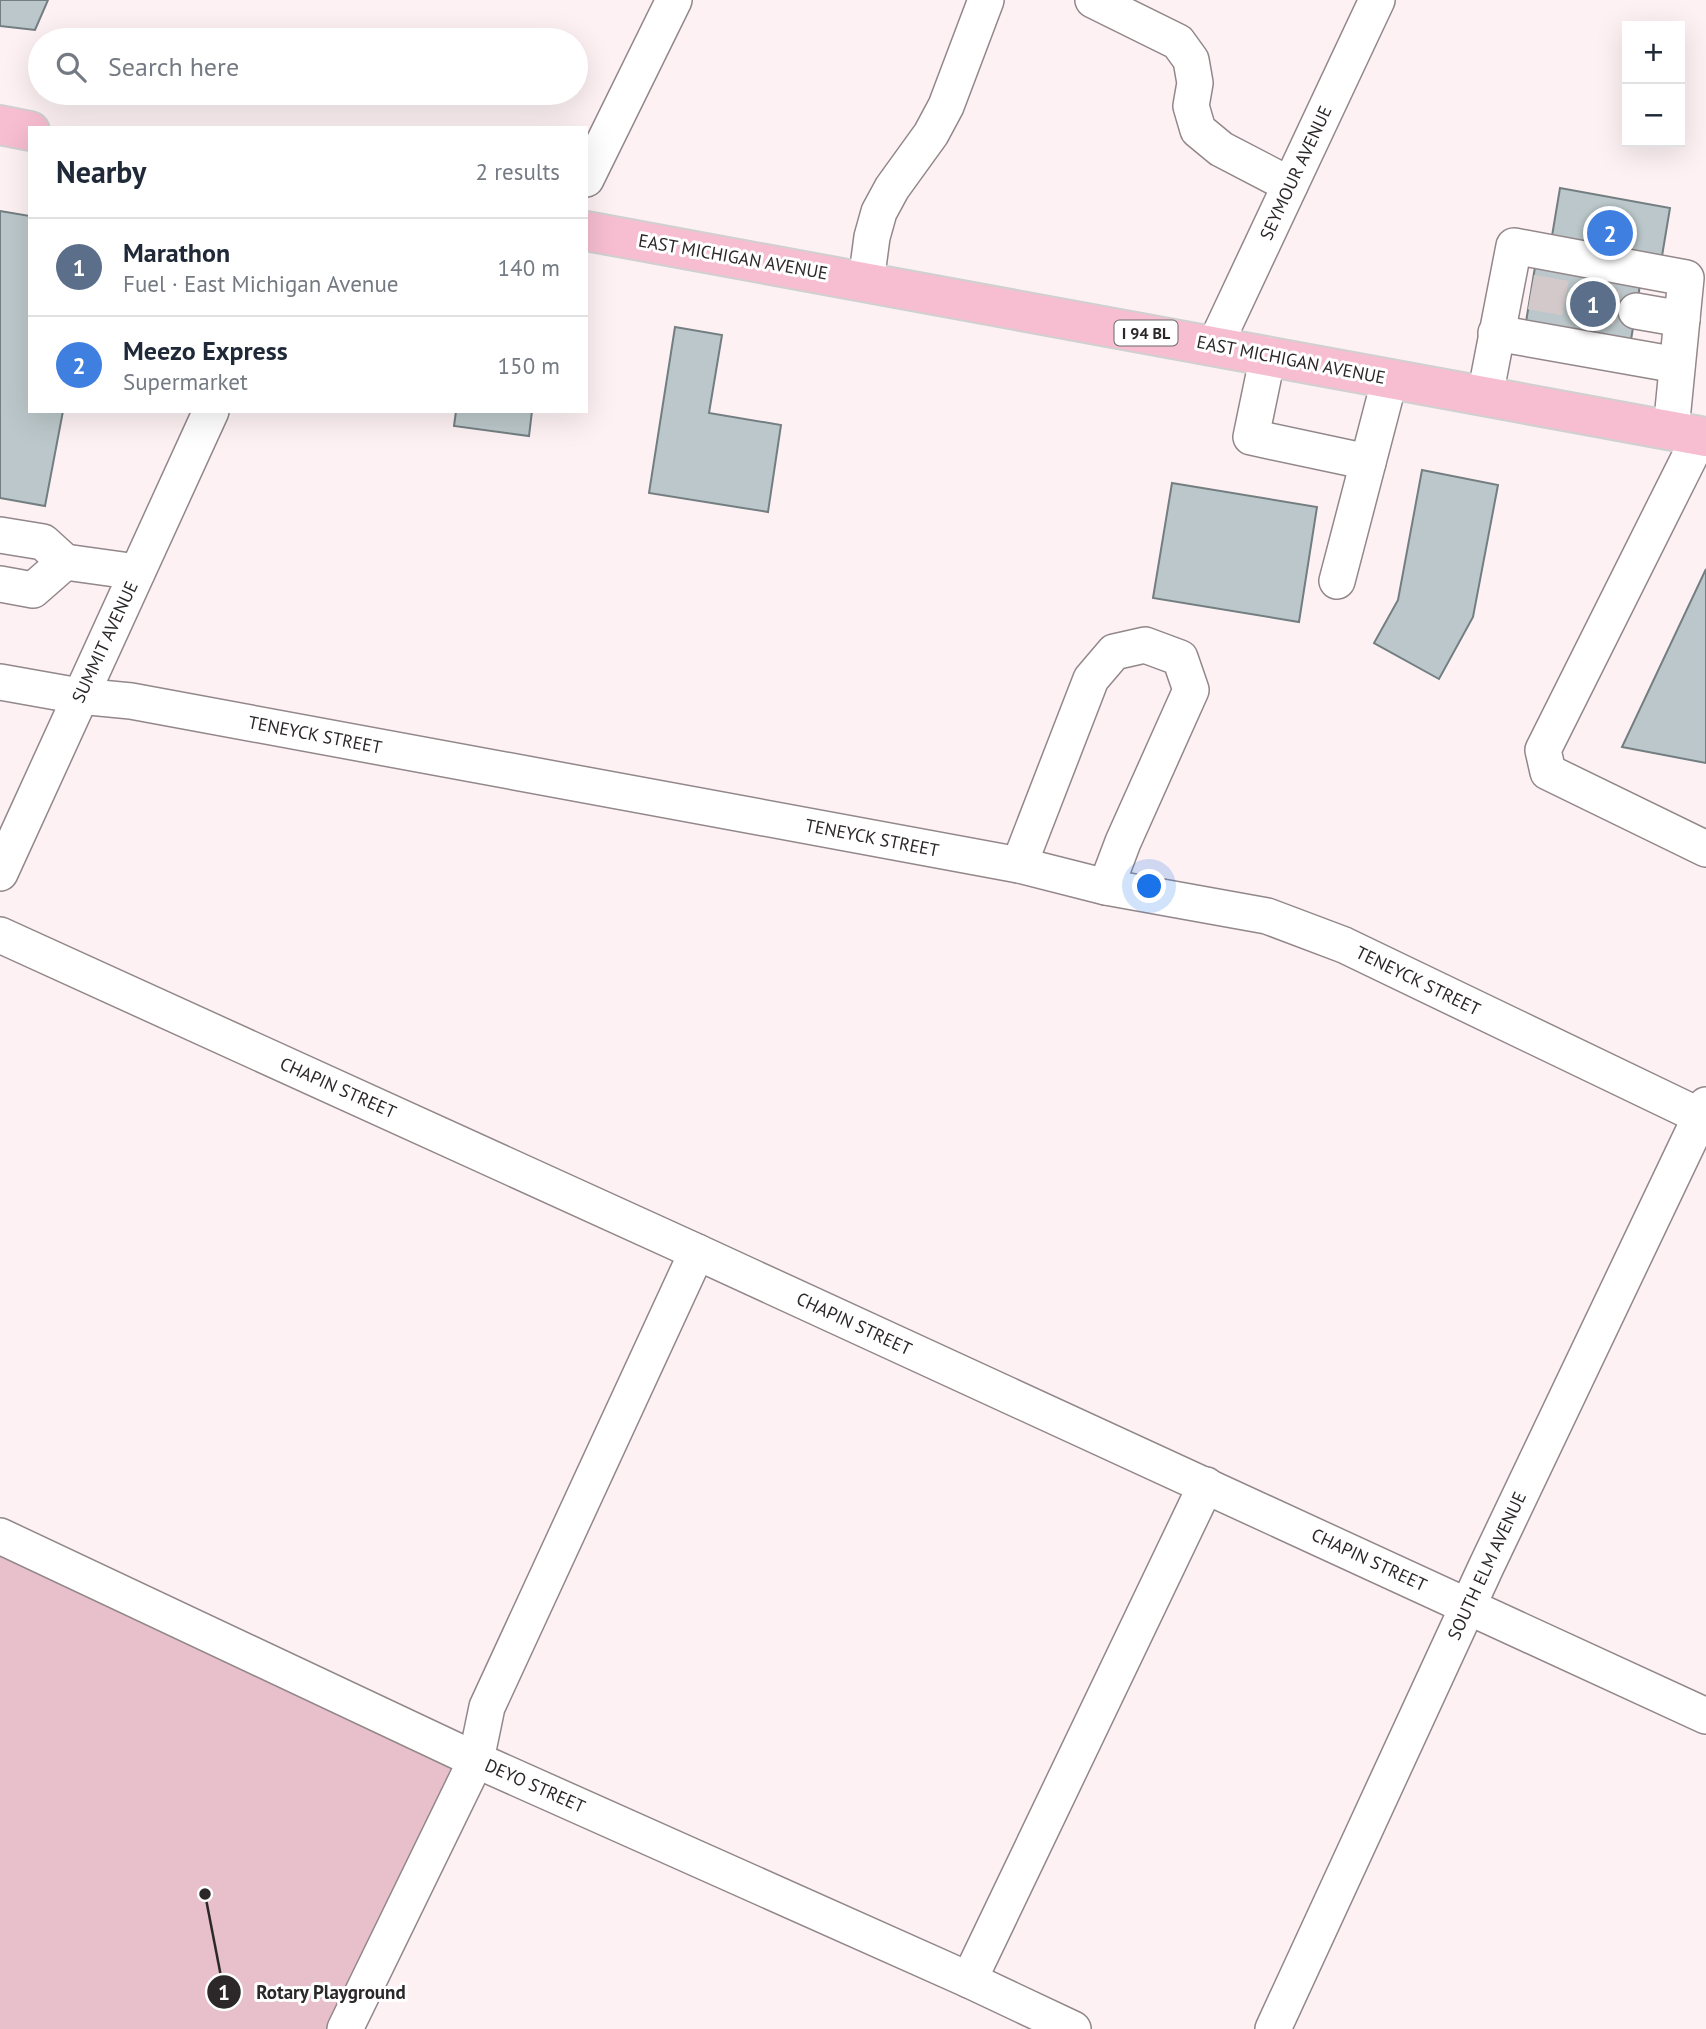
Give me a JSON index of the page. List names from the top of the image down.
{
  "streets": {
    "main road": ["EAST MICHIGAN AVENUE", "I 94 BL"],
    "street": [
      "SEYMOUR AVENUE",
      "SUMMIT AVENUE",
      "TENEYCK STREET",
      "CHAPIN STREET",
      "SOUTH ELM AVENUE",
      "DEYO STREET"
    ]
  },
  "crossings": [
    ["SEYMOUR AVENUE", "EAST MICHIGAN AVENUE"],
    ["SUMMIT AVENUE", "TENEYCK STREET"],
    ["TENEYCK STREET", "SOUTH ELM AVENUE"],
    ["CHAPIN STREET", "SOUTH ELM AVENUE"]
  ],
  "places": ["Rotary Playground"],
  "page": {
    "map_buttons": ["+", "−"],
    "search": "Search here",
    "heading": ["Nearby", "2 results"],
    "pins": ["2", "1"],
    "list": [
      {
        "mark": "1",
        "name": "Marathon",
        "note": "Fuel · East Michigan Avenue",
        "value": "140 m"
      },
      {
        "mark": "2",
        "name": "Meezo Express",
        "note": "Supermarket",
        "value": "150 m"
      }
    ]
  }
}
